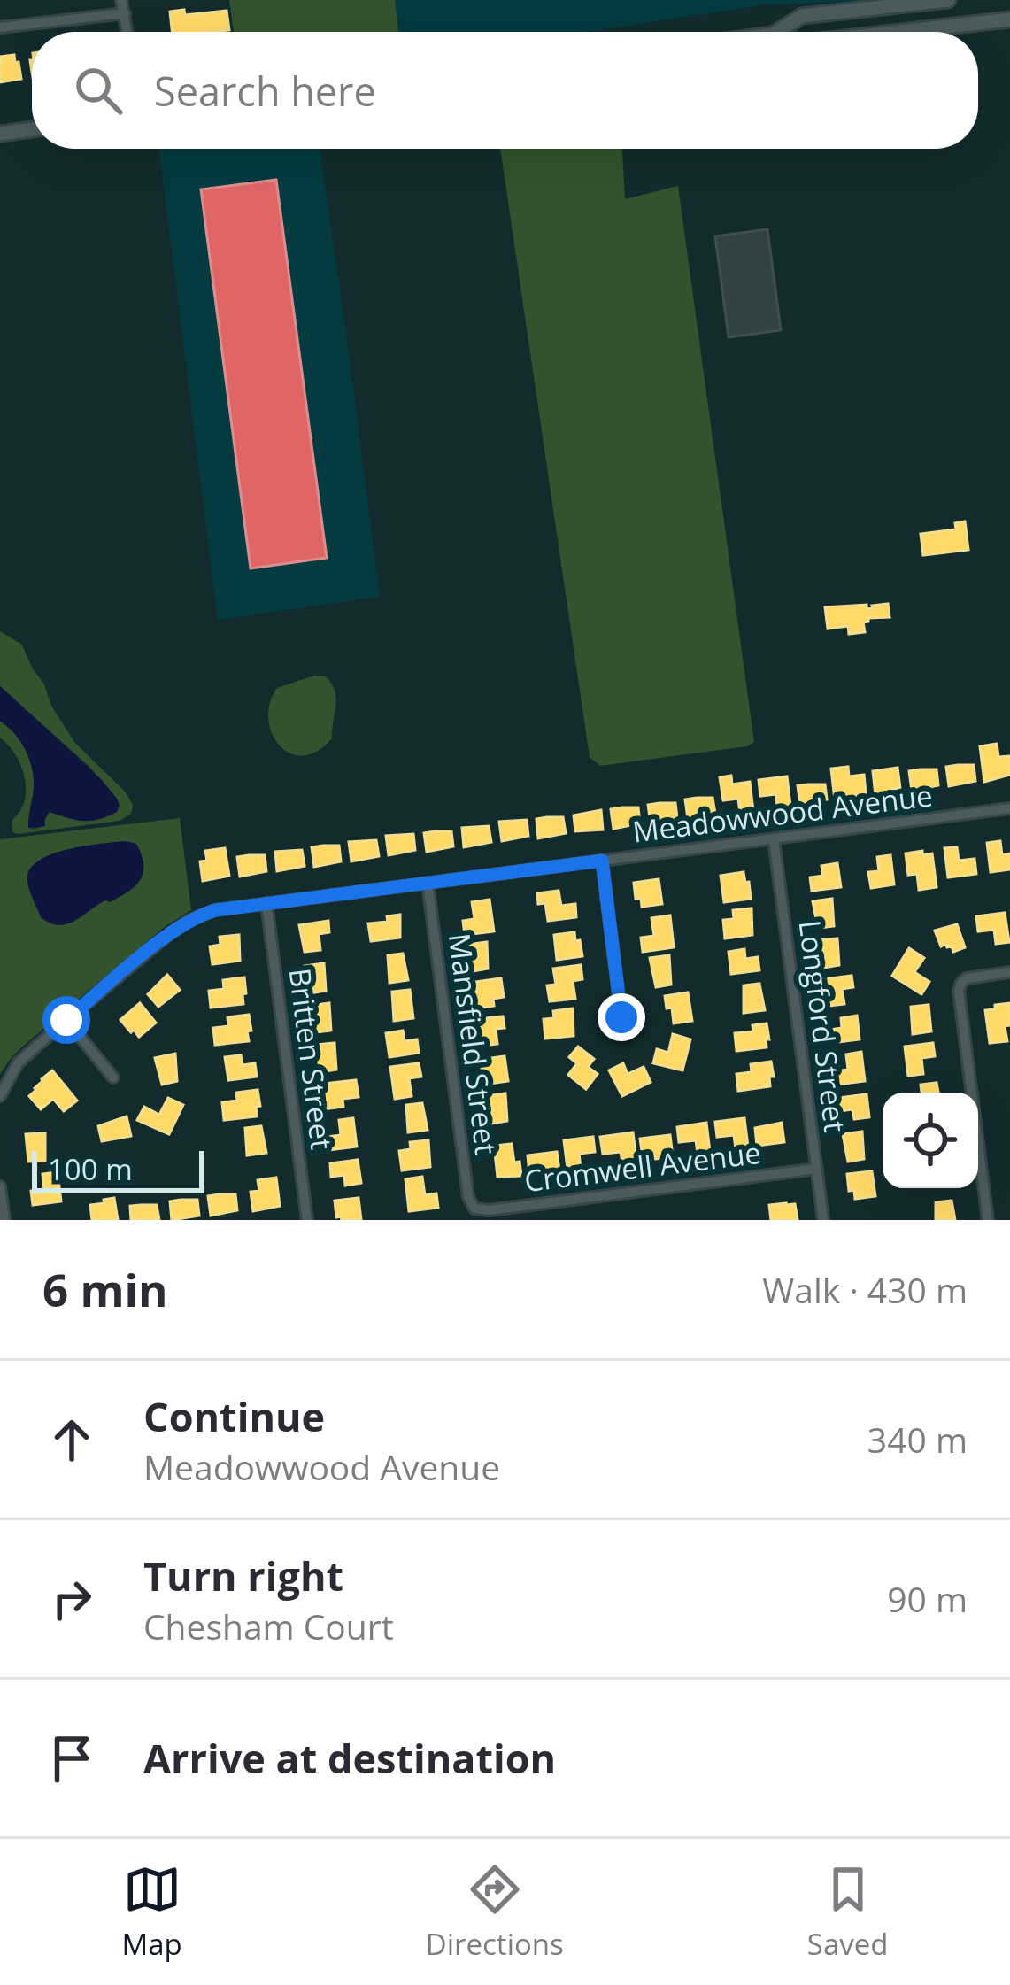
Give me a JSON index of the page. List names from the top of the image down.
{
  "streets": {
    "street": [
      "Meadowwood Avenue",
      "Longford Street",
      "Mansfield Street",
      "Britten Street",
      "Cromwell Avenue"
    ]
  },
  "crossings": [
    ["Meadowwood Avenue", "Longford Street"],
    ["Meadowwood Avenue", "Mansfield Street"],
    ["Meadowwood Avenue", "Britten Street"],
    ["Longford Street", "Cromwell Avenue"],
    ["Mansfield Street", "Cromwell Avenue"]
  ],
  "scale_bar": "100 m",
  "page": {
    "search": "Search here",
    "scale": "100 m",
    "heading": ["6 min", "Walk · 430 m"],
    "list": [
      ["Continue", "Meadowwood Avenue", "340 m"],
      ["Turn right", "Chesham Court", "90 m"],
      "Arrive at destination"
    ],
    "nav": ["Map", "Directions", "Saved"]
  }
}
